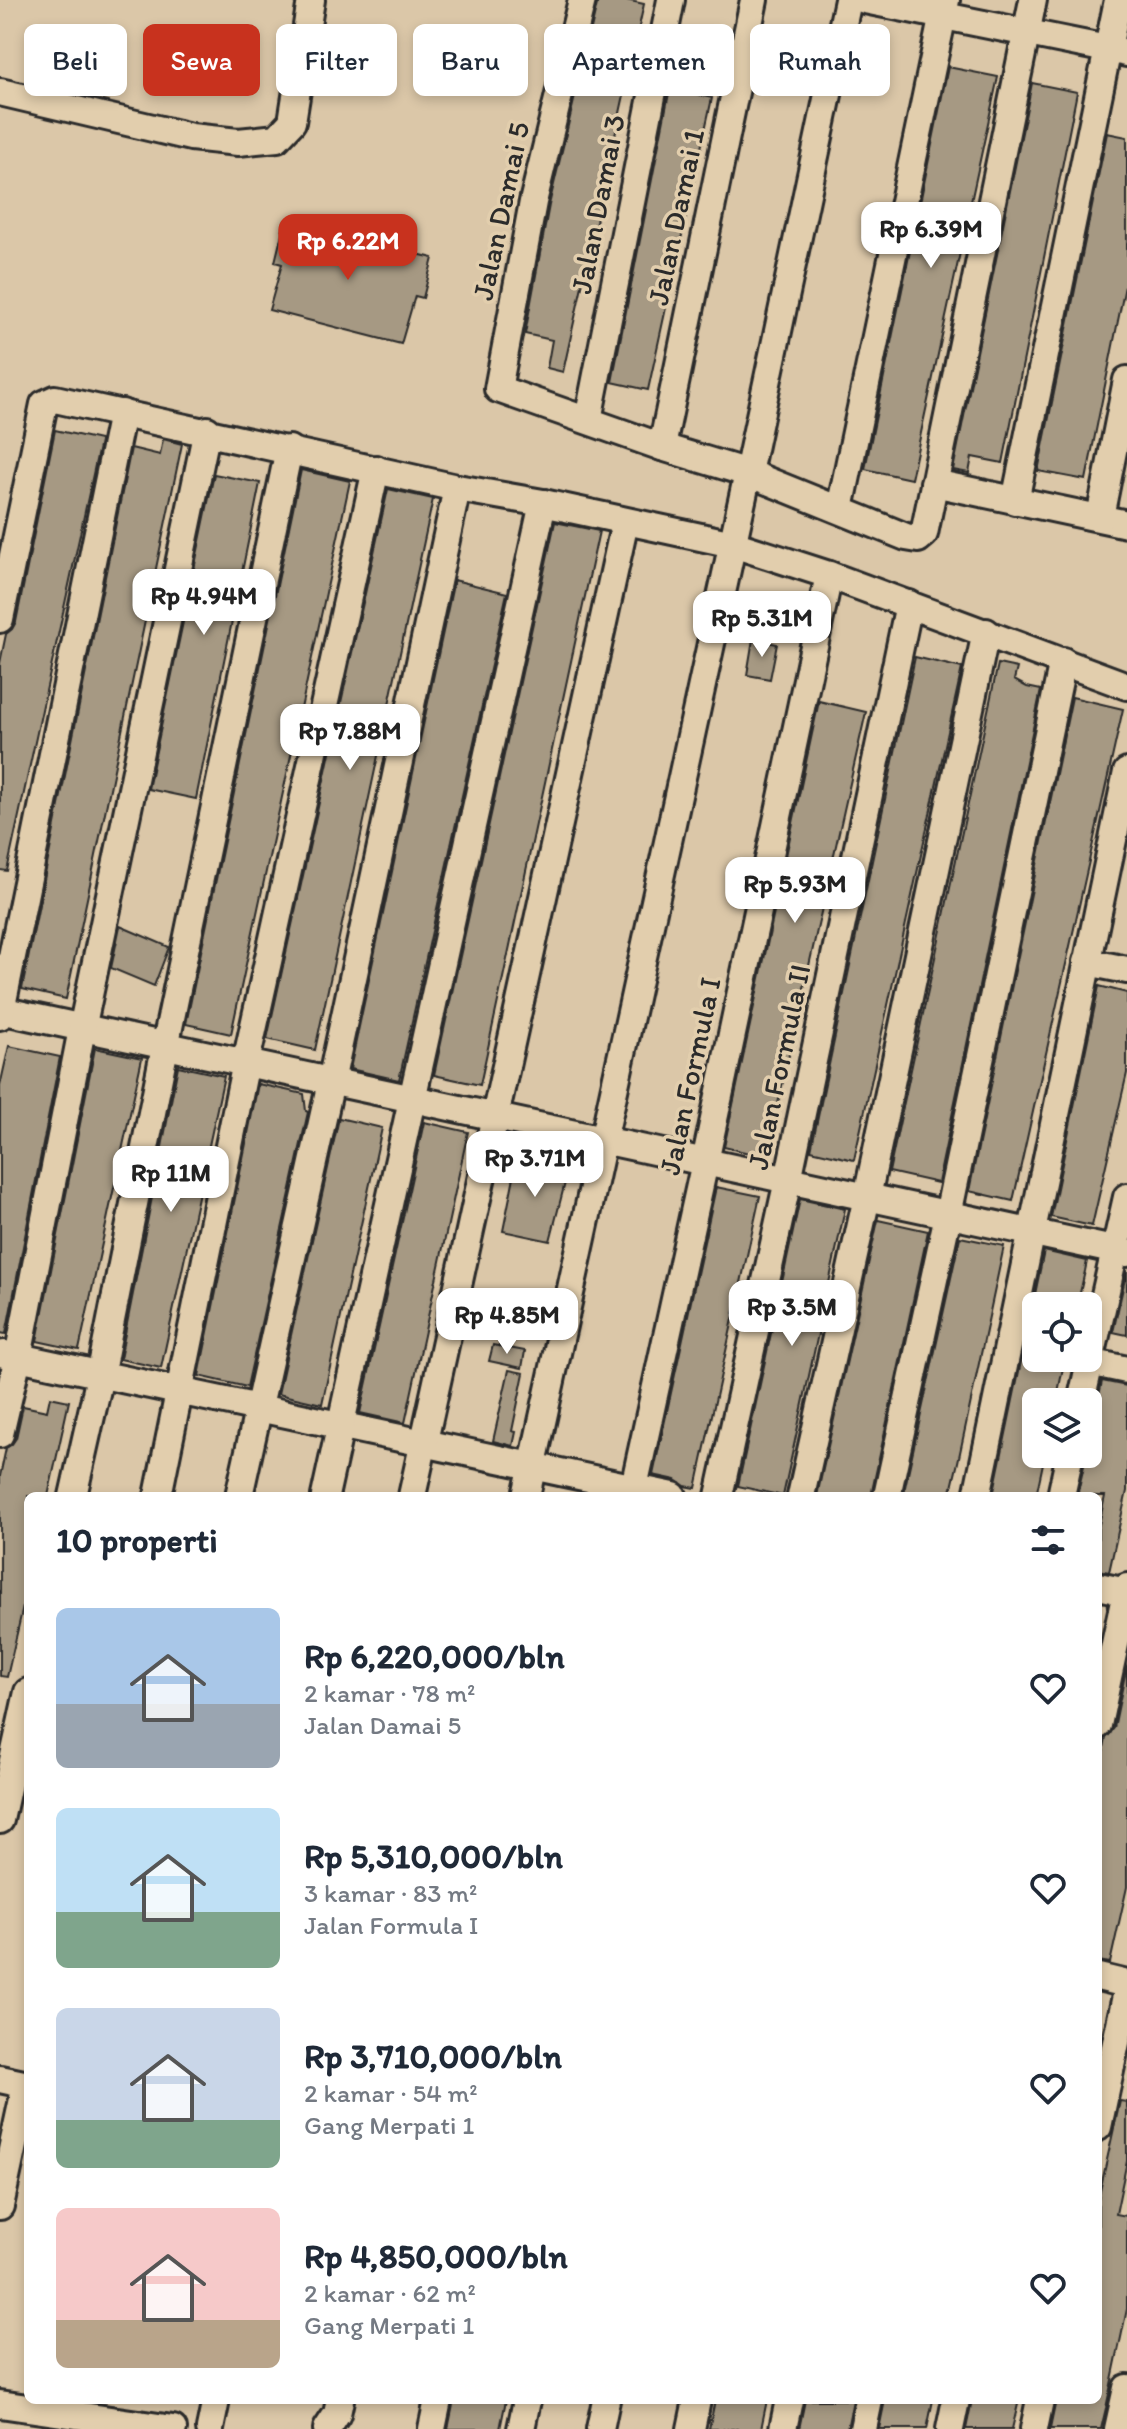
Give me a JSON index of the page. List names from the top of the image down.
{
  "streets": {
    "street": [
      "Jalan Damai 3",
      "Jalan Damai 5",
      "Jalan Damai 1",
      "Jalan Formula II",
      "Jalan Formula I"
    ]
  },
  "crossings": [
    ["Jalan Damai 3", "Jalan Damai 5"]
  ],
  "page": {
    "chip": [
      "Beli",
      "Sewa",
      "Filter",
      "Baru",
      "Apartemen",
      "Rumah"
    ],
    "price": [
      "Rp 6.39M",
      "Rp 6.22M",
      "Rp 4.94M",
      "Rp 5.31M",
      "Rp 7.88M",
      "Rp 5.93M",
      "Rp 3.71M",
      "Rp 11M",
      "Rp 3.5M",
      "Rp 4.85M"
    ],
    "heading": "10 properti",
    "list": [
      {
        "name": "Rp 6,220,000/bln",
        "note": "2 kamar · 78 m² · Jalan Damai 5"
      },
      {
        "name": "Rp 5,310,000/bln",
        "note": "3 kamar · 83 m² · Jalan Formula I"
      },
      {
        "name": "Rp 3,710,000/bln",
        "note": "2 kamar · 54 m² · Gang Merpati 1"
      },
      {
        "name": "Rp 4,850,000/bln",
        "note": "2 kamar · 62 m² · Gang Merpati 1"
      }
    ]
  }
}
